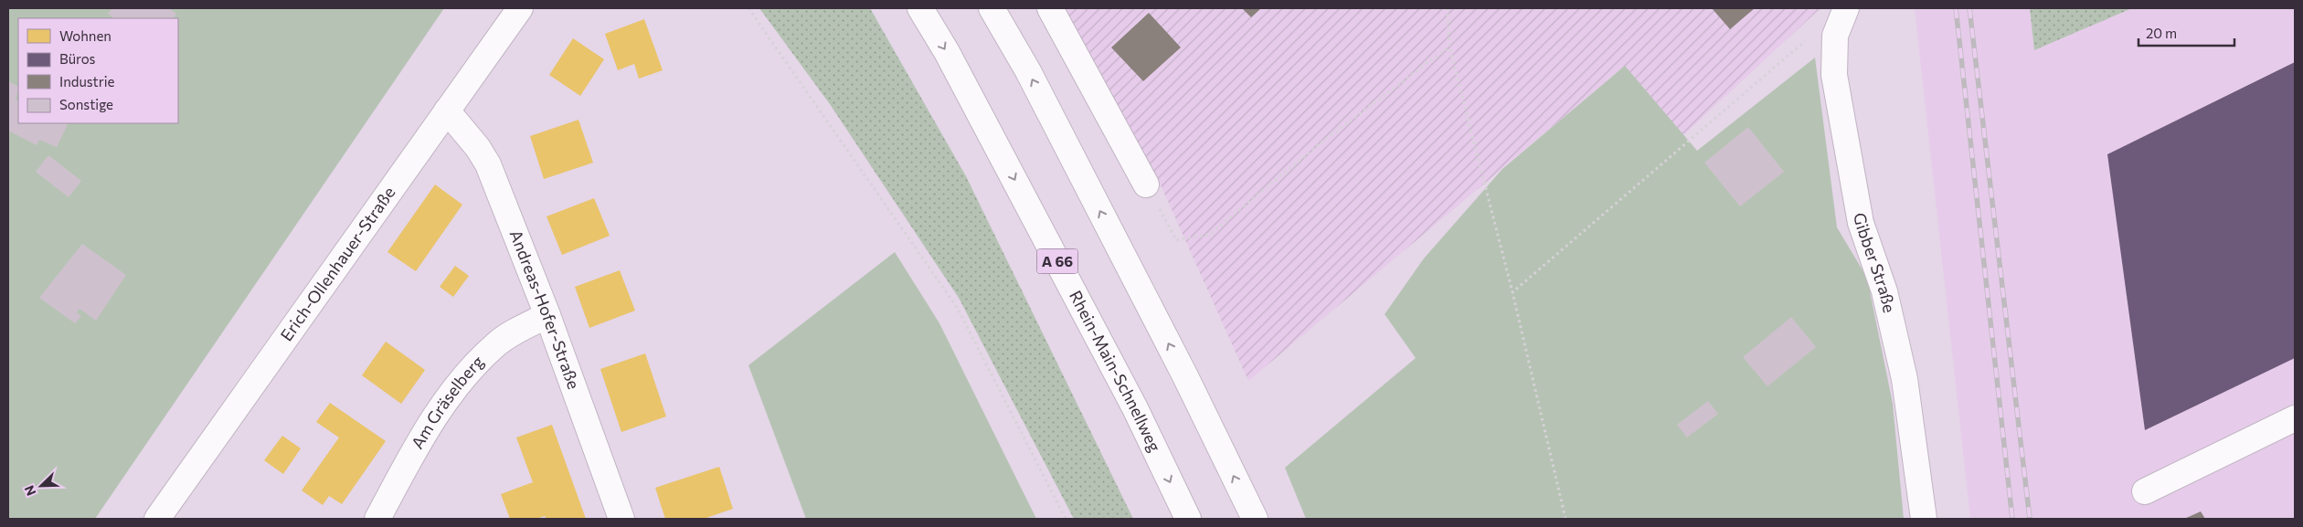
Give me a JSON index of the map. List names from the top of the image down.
{
  "streets": {
    "main road": [
      "A 66",
      "Erich-Ollenhauer-Straße",
      "Gibber Straße",
      "Andreas-Hofer-Straße",
      "Rhein-Main-Schnellweg",
      "Am Gräselberg"
    ]
  },
  "crossings": [
    ["Erich-Ollenhauer-Straße", "Andreas-Hofer-Straße"],
    ["Andreas-Hofer-Straße", "Am Gräselberg"]
  ],
  "legend": [
    "Wohnen",
    "Büros",
    "Industrie",
    "Sonstige"
  ],
  "scale_bar": "20 m",
  "north": "bottom left"
}
